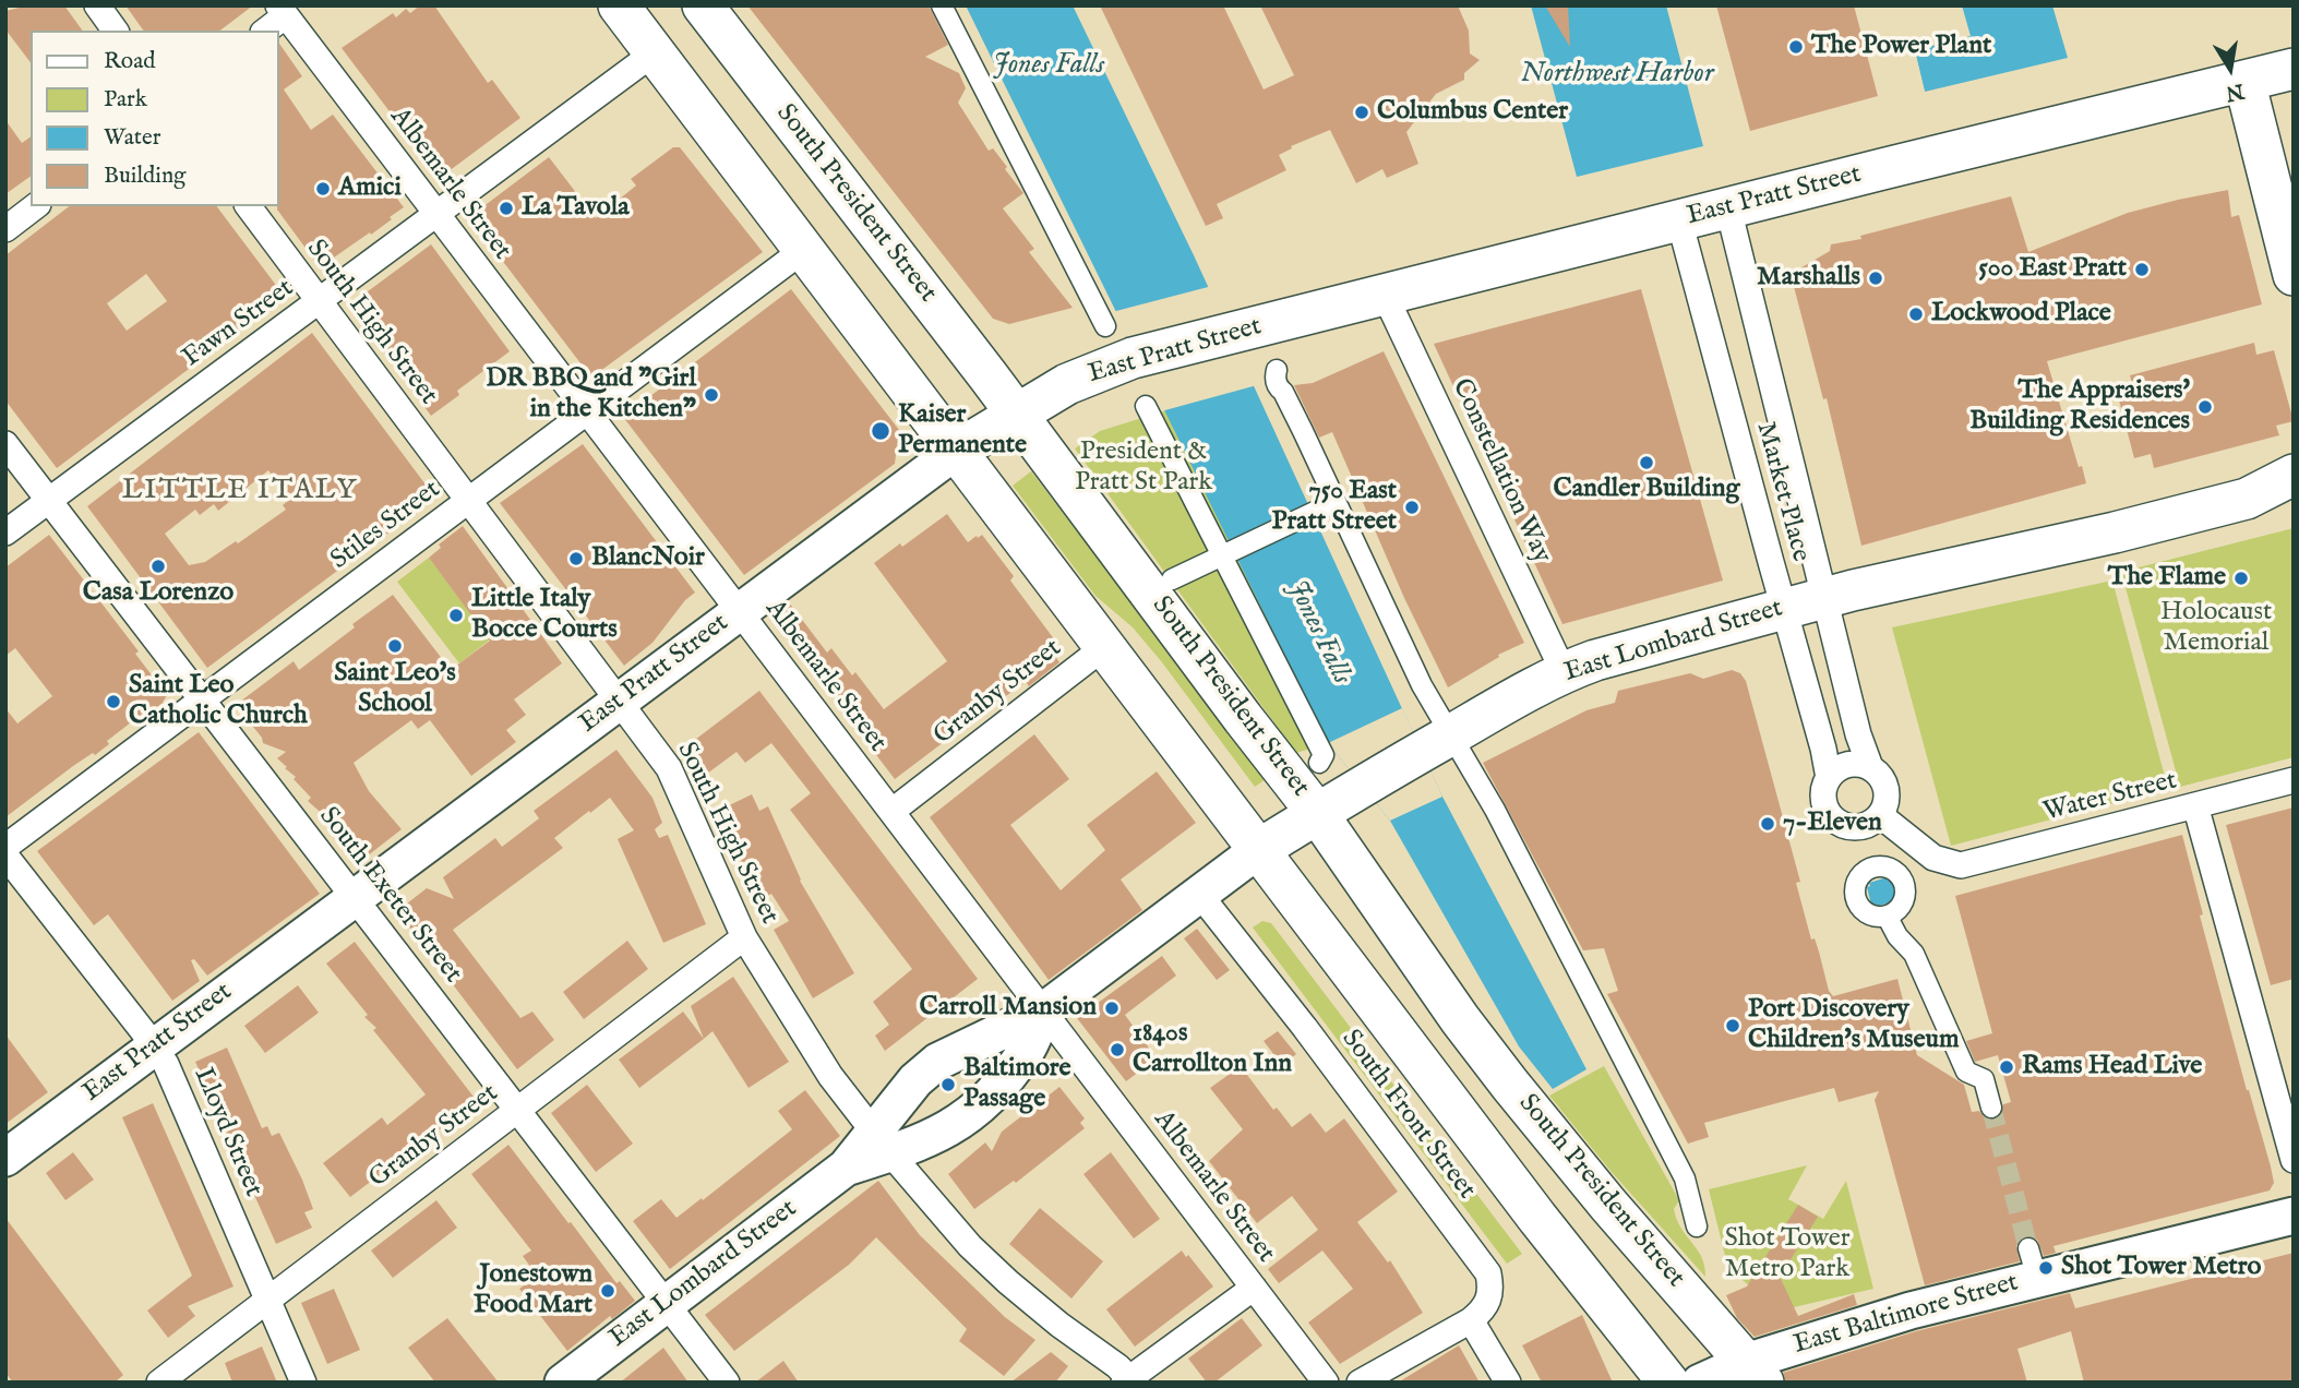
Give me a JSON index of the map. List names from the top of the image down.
{
  "streets": {
    "main road": [
      "East Pratt Street",
      "South President Street",
      "East Lombard Street",
      "East Baltimore Street"
    ],
    "street": [
      "Albemarle Street",
      "South High Street",
      "Fawn Street",
      "Constellation Way",
      "Market Place",
      "Stiles Street",
      "Granby Street",
      "Water Street",
      "South Exeter Street",
      "South Front Street",
      "Lloyd Street"
    ]
  },
  "crossings": [
    ["Albemarle Street", "East Pratt Street"],
    ["Albemarle Street", "Fawn Street"],
    ["Albemarle Street", "Stiles Street"],
    ["Albemarle Street", "East Lombard Street"],
    ["Albemarle Street", "Granby Street"],
    ["East Pratt Street", "South President Street"],
    ["East Pratt Street", "South High Street"],
    ["East Pratt Street", "Constellation Way"],
    ["East Pratt Street", "Market Place"],
    ["East Pratt Street", "South Exeter Street"],
    ["East Pratt Street", "Lloyd Street"],
    ["South President Street", "East Lombard Street"],
    ["South President Street", "East Baltimore Street"],
    ["South High Street", "Fawn Street"],
    ["South High Street", "Stiles Street"],
    ["South High Street", "East Lombard Street"],
    ["South High Street", "Granby Street"],
    ["Fawn Street", "South Exeter Street"],
    ["Constellation Way", "East Lombard Street"],
    ["Market Place", "East Lombard Street"],
    ["Market Place", "Water Street"],
    ["Stiles Street", "South Exeter Street"],
    ["East Lombard Street", "South Exeter Street"],
    ["East Lombard Street", "South Front Street"],
    ["Granby Street", "South Exeter Street"],
    ["Granby Street", "Lloyd Street"]
  ],
  "districts": ["LITTLE ITALY"],
  "water": ["Jones Falls", "Northwest Harbor"],
  "parks": ["President & Pratt St Park", "Holocaust Memorial", "Shot Tower Metro Park"],
  "places": [
    "The Power Plant",
    "Columbus Center",
    "Amici",
    "La Tavola",
    "500 East Pratt",
    "Marshalls",
    "Lockwood Place",
    "DR BBQ and \"Girl in the Kitchen\"",
    "The Appraisers' Building Residences",
    "Kaiser Permanente",
    "Candler Building",
    "750 East Pratt Street",
    "BlancNoir",
    "Casa Lorenzo",
    "The Flame",
    "Little Italy Bocce Courts",
    "Saint Leo's School",
    "Saint Leo Catholic Church",
    "7-Eleven",
    "Carroll Mansion",
    "Port Discovery Children's Museum",
    "1840s Carrollton Inn",
    "Rams Head Live",
    "Baltimore Passage",
    "Shot Tower Metro",
    "Jonestown Food Mart"
  ],
  "legend": [
    "Road",
    "Park",
    "Water",
    "Building"
  ],
  "north": "bottom"
}
